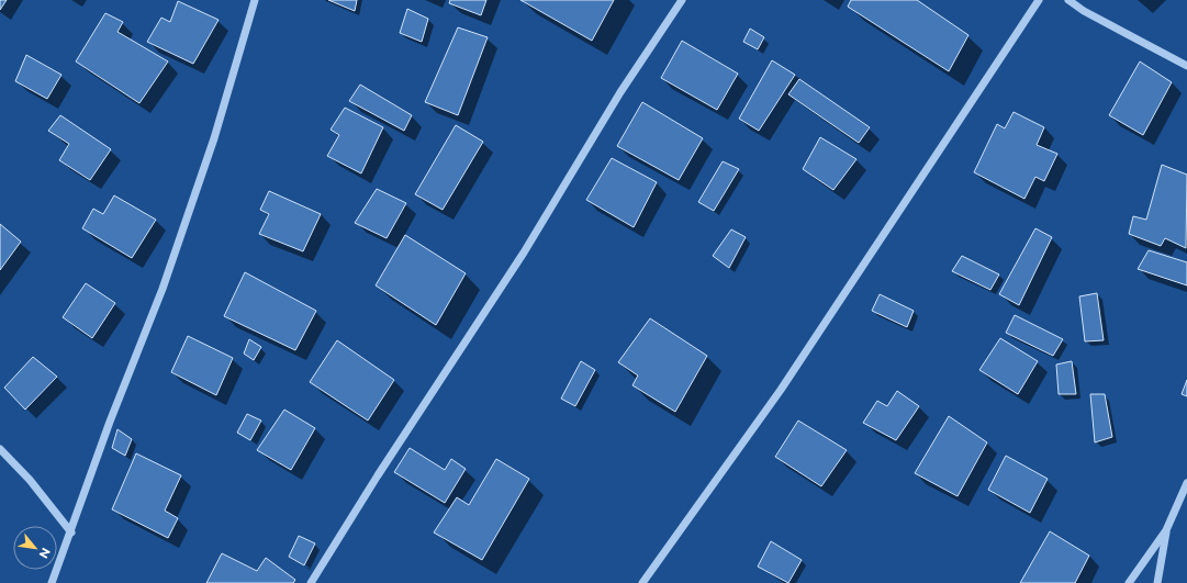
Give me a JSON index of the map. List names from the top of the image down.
{
  "north": "bottom right"
}
